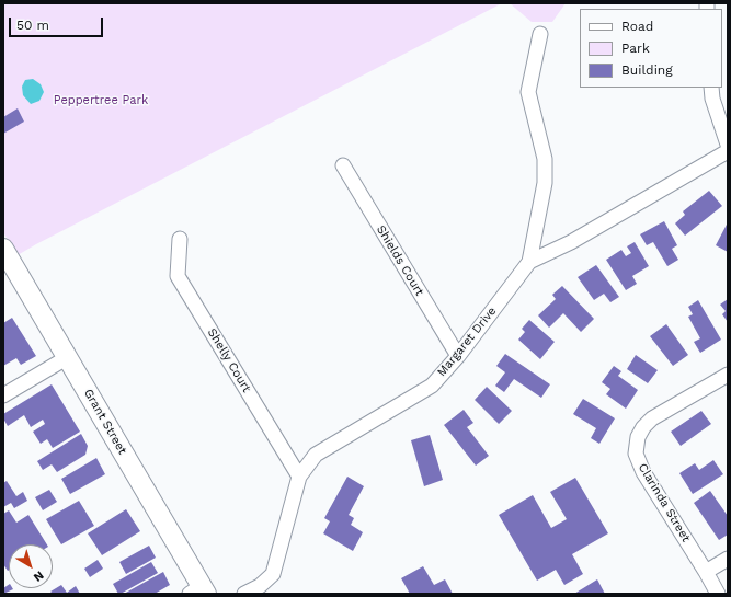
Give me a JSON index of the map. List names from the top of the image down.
{
  "streets": {
    "main road": ["Grant Street"],
    "street": [
      "Shields Court",
      "Margaret Drive",
      "Shelly Court",
      "Clarinda Street"
    ]
  },
  "crossings": [
    ["Shields Court", "Margaret Drive"],
    ["Margaret Drive", "Shelly Court"]
  ],
  "parks": ["Peppertree Park"],
  "legend": ["Road", "Park", "Building"],
  "scale_bar": "50 m",
  "north": "bottom right"
}
